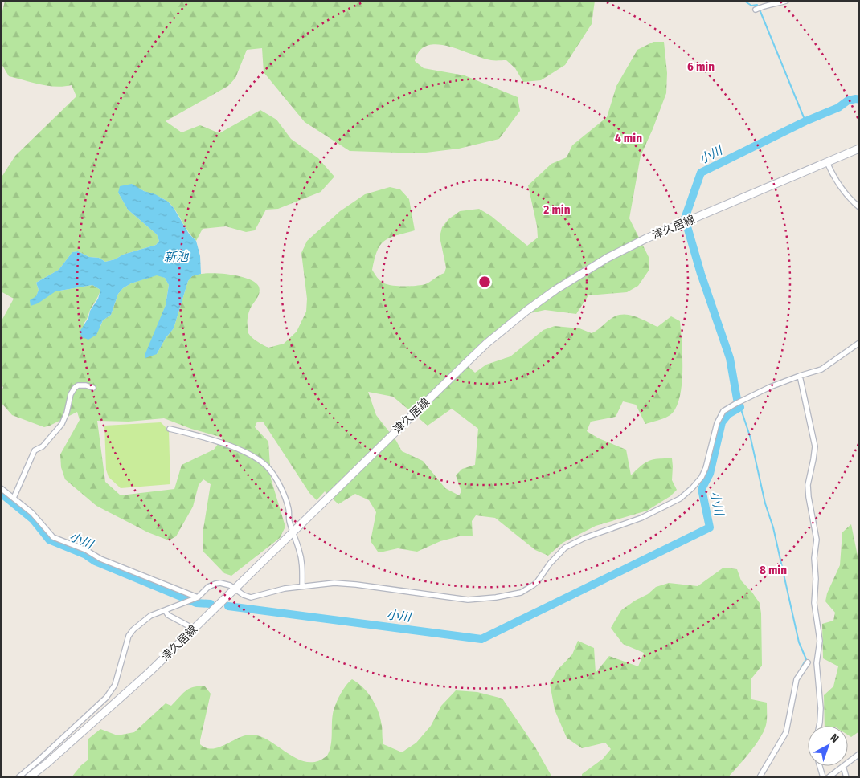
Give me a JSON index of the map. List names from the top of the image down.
{
  "streets": {
    "main road": ["津久居線"]
  },
  "water": ["小川", "新池"],
  "north": "top right",
  "rings": [
    "6 min",
    "4 min",
    "2 min",
    "8 min"
  ]
}
